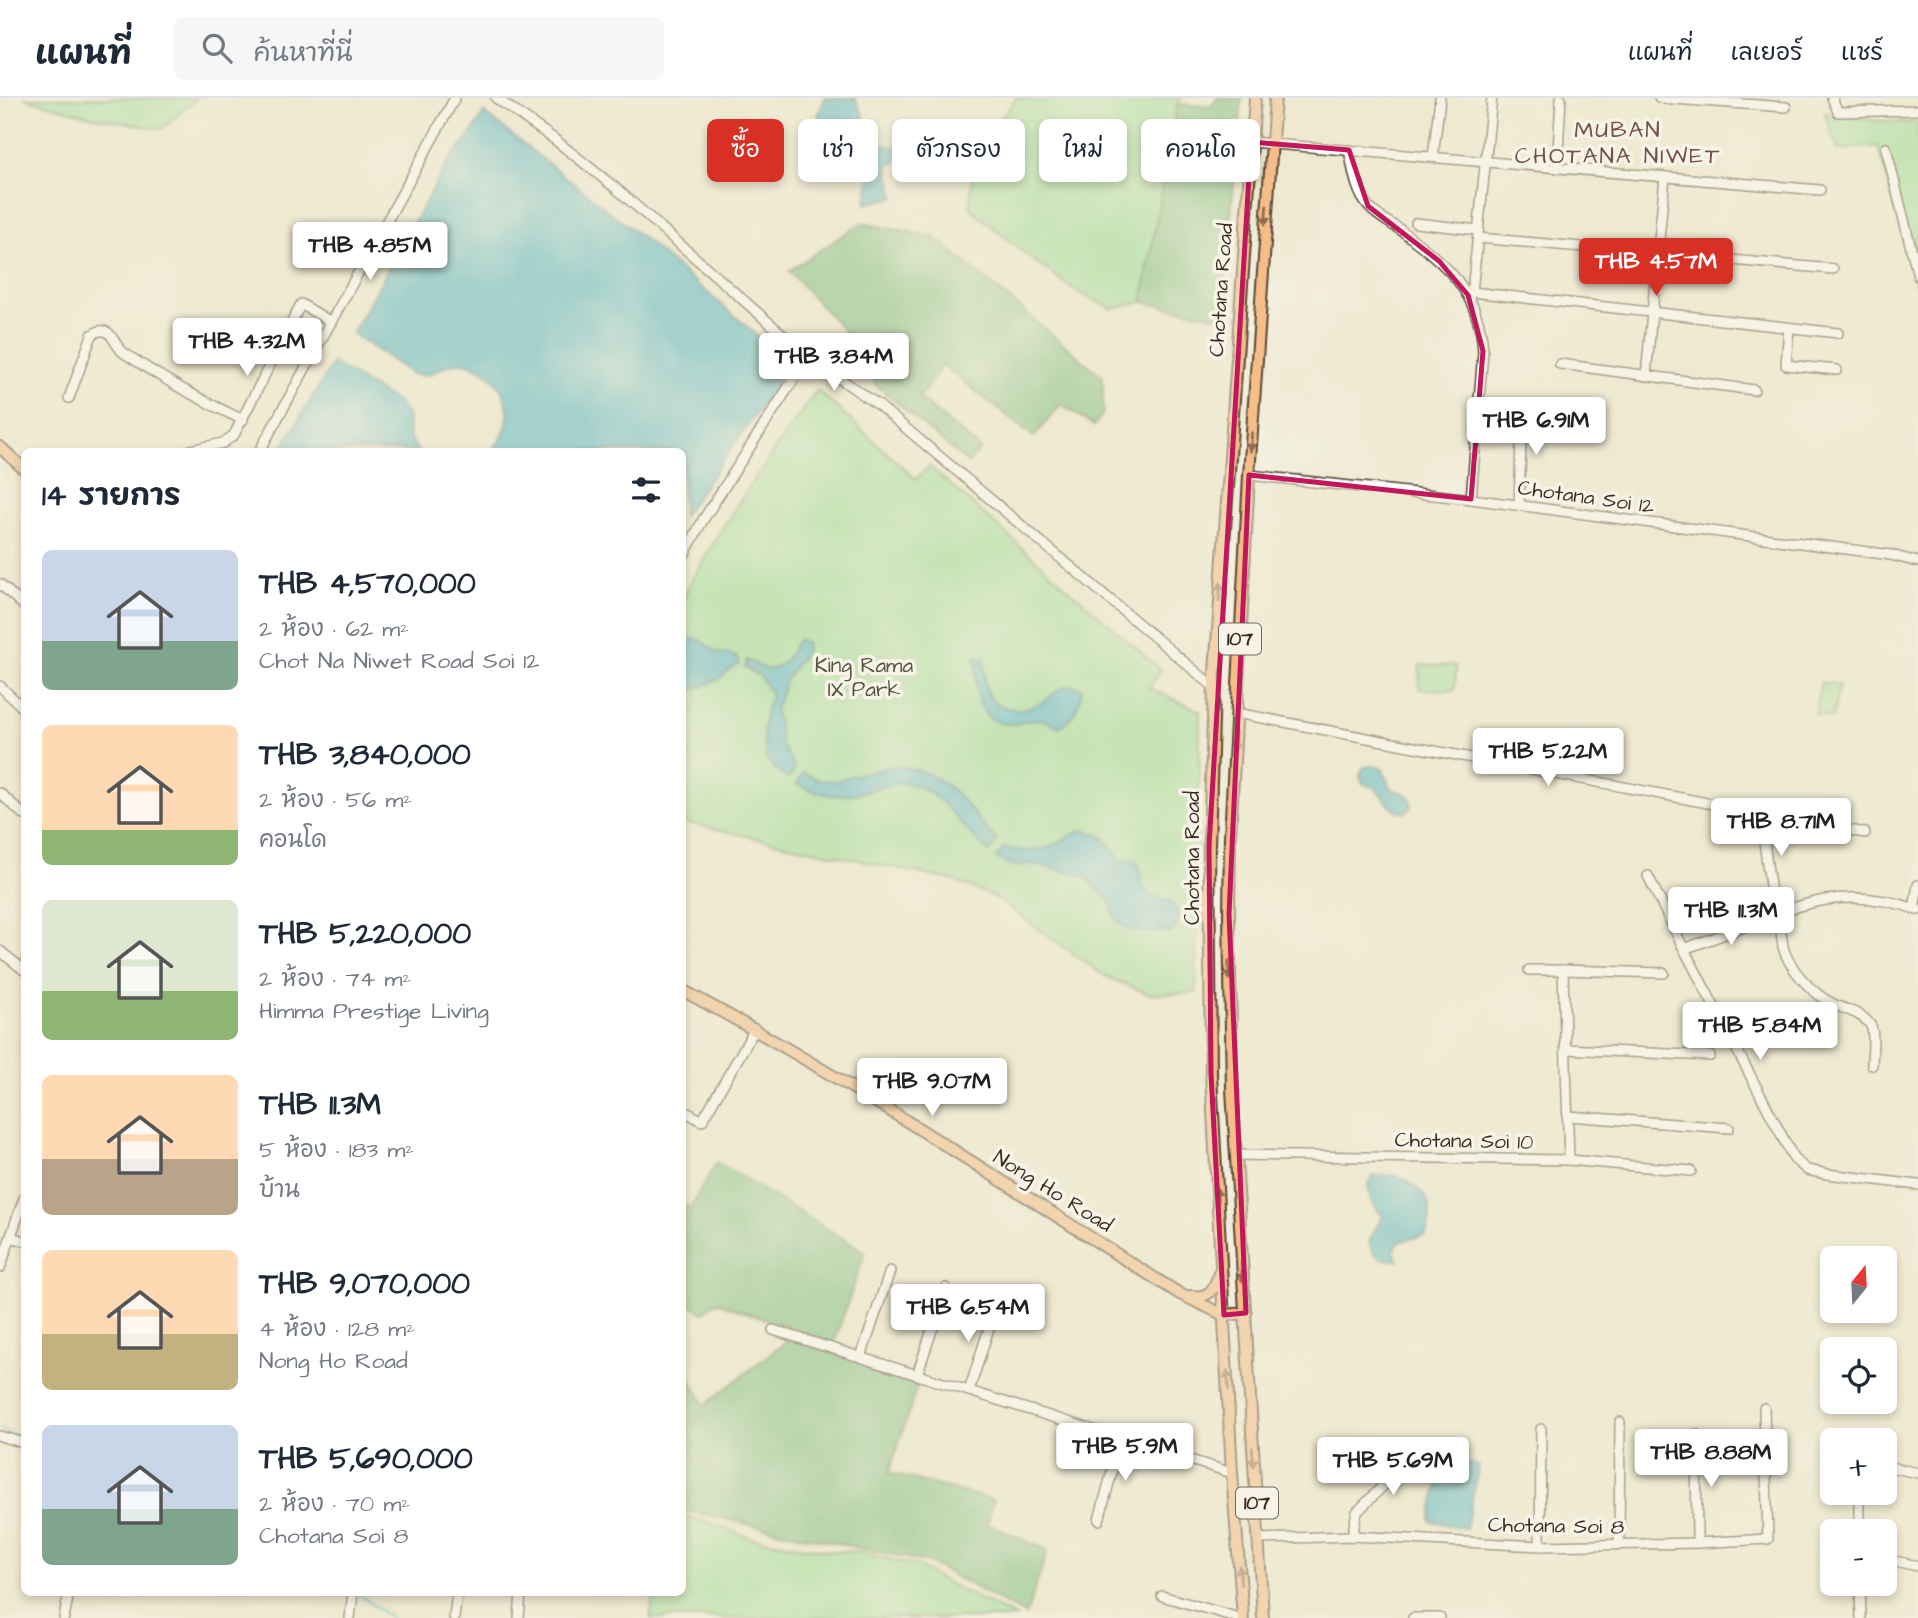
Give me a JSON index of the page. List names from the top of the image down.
{
  "streets": {
    "main road": ["Chotana Road", "107", "Nong Ho Road"],
    "street": ["Chotana Soi 12", "Chotana Soi 10", "Chotana Soi 8"]
  },
  "crossings": [
    ["Chotana Road", "Chotana Soi 12"],
    ["Chotana Road", "Chotana Soi 10"],
    ["Chotana Road", "Nong Ho Road"],
    ["Chotana Road", "Chotana Soi 8"]
  ],
  "districts": ["MUBAN CHOTANA NIWET"],
  "parks": ["King Rama IX Park"],
  "north": "top",
  "page": {
    "header": "แผนที่",
    "search": "ค้นหาที่นี่",
    "nav": ["แผนที่", "เลเยอร์", "แชร์"],
    "chip": [
      "ซื้อ",
      "เช่า",
      "ตัวกรอง",
      "ใหม่",
      "คอนโด"
    ],
    "price": [
      "THB 4.85M",
      "THB 4.57M",
      "THB 4.32M",
      "THB 3.84M",
      "THB 6.91M",
      "THB 5.22M",
      "THB 8.71M",
      "THB 11.3M",
      "THB 5.84M",
      "THB 9.07M",
      "THB 6.54M",
      "THB 5.9M",
      "THB 8.88M",
      "THB 5.69M"
    ],
    "heading": "14 รายการ",
    "list": [
      {
        "name": "THB 4,570,000",
        "note": "2 ห้อง · 62 m² · Chot Na Niwet Road Soi 12"
      },
      {
        "name": "THB 3,840,000",
        "note": "2 ห้อง · 56 m² · คอนโด"
      },
      {
        "name": "THB 5,220,000",
        "note": "2 ห้อง · 74 m² · Himma Prestige Living"
      },
      {
        "name": "THB 11.3M",
        "note": "5 ห้อง · 183 m² · บ้าน"
      },
      {
        "name": "THB 9,070,000",
        "note": "4 ห้อง · 128 m² · Nong Ho Road"
      },
      {
        "name": "THB 5,690,000",
        "note": "2 ห้อง · 70 m² · Chotana Soi 8"
      }
    ],
    "map_buttons": ["+", "−"]
  }
}
